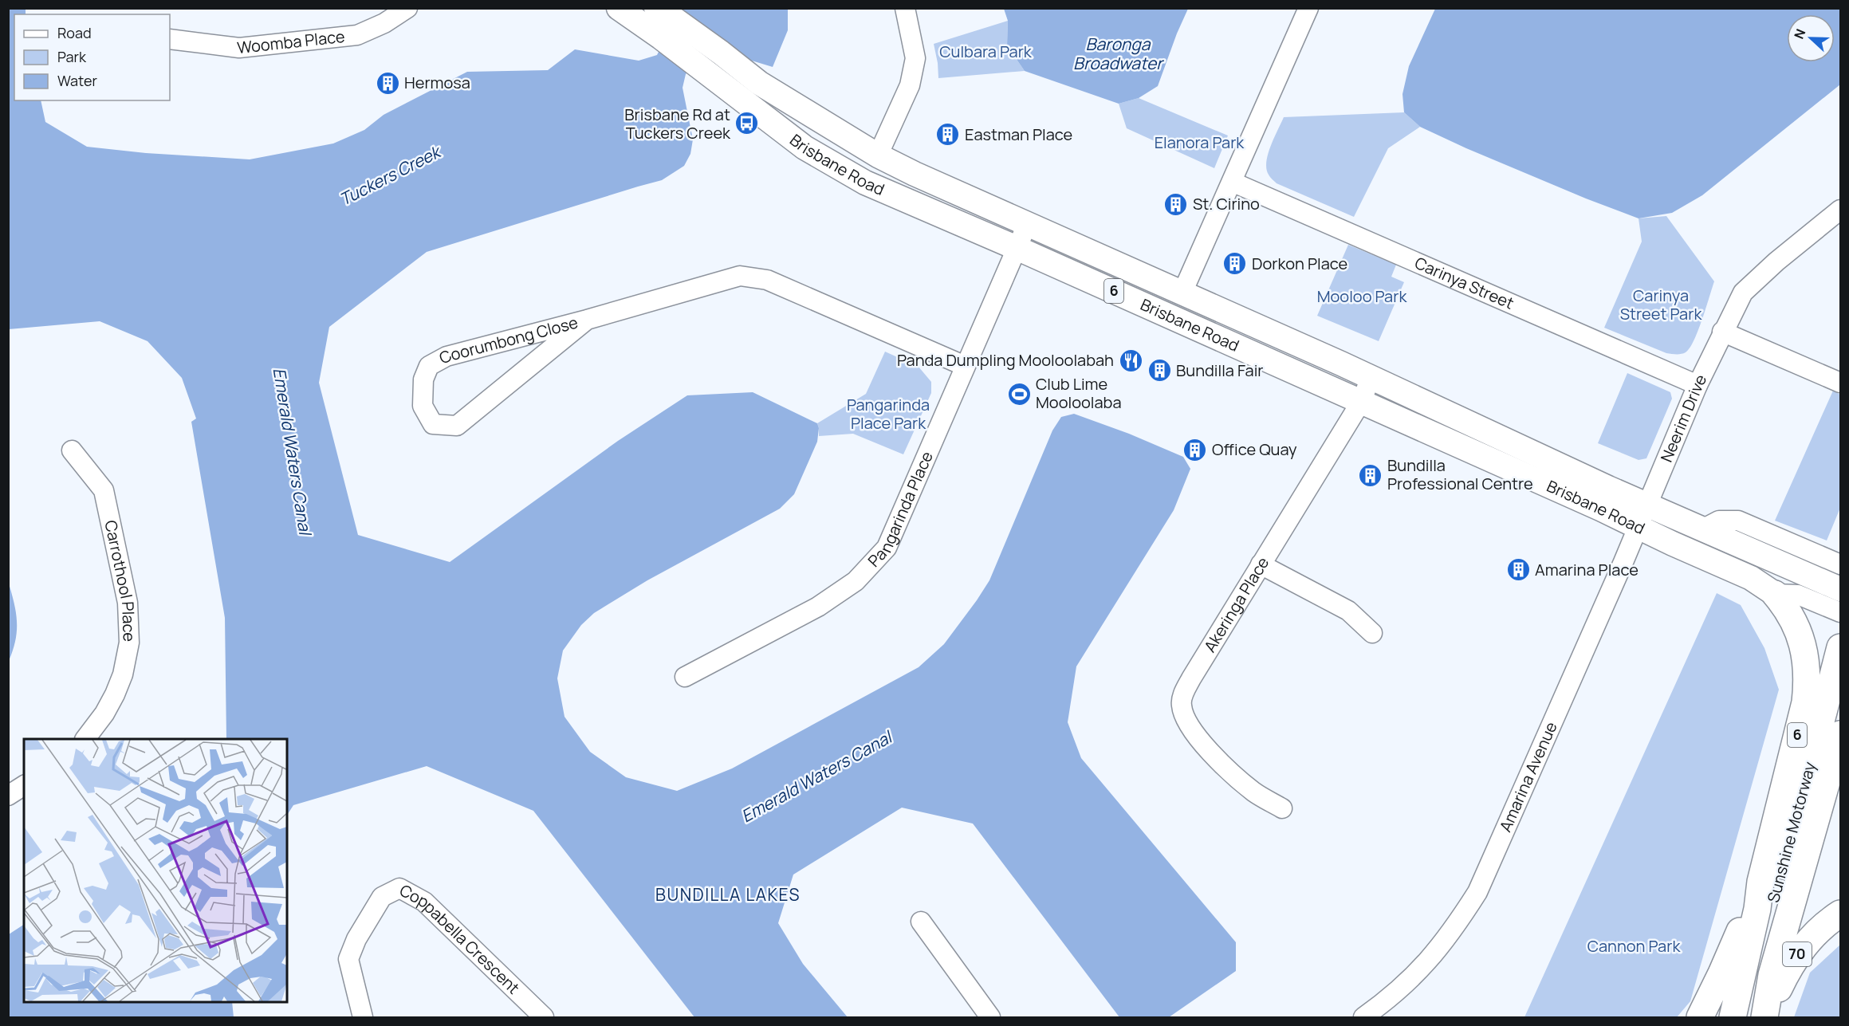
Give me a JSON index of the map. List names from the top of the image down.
{
  "streets": {
    "highway": ["6", "Sunshine Motorway", "70"],
    "main road": ["Brisbane Road"],
    "street": [
      "Woomba Place",
      "Carinya Street",
      "Coorumbong Close",
      "Neerim Drive",
      "Pangarinda Place",
      "Carrothool Place",
      "Akeringa Place",
      "Amarina Avenue",
      "Coppabella Crescent"
    ]
  },
  "crossings": [
    ["Brisbane Road", "6"],
    ["Brisbane Road", "Neerim Drive"],
    ["Brisbane Road", "Pangarinda Place"],
    ["Brisbane Road", "Akeringa Place"],
    ["Brisbane Road", "Amarina Avenue"],
    ["Carinya Street", "Neerim Drive"],
    ["Coorumbong Close", "Pangarinda Place"],
    ["Neerim Drive", "Amarina Avenue"],
    ["Sunshine Motorway", "70"]
  ],
  "districts": ["BUNDILLA LAKES"],
  "water": ["Baronga Broadwater", "Tuckers Creek", "Emerald Waters Canal"],
  "parks": [
    "Culbara Park",
    "Elanora Park",
    "Carinya Street Park",
    "Mooloo Park",
    "Pangarinda Place Park",
    "Cannon Park"
  ],
  "places": {
    "building": [
      "Hermosa",
      "Eastman Place",
      "St. Cirino",
      "Dorkon Place",
      "Bundilla Fair",
      "Office Quay",
      "Bundilla Professional Centre",
      "Amarina Place"
    ],
    "bus stop": ["Brisbane Rd at Tuckers Creek"],
    "restaurant": ["Panda Dumpling Mooloolabah"],
    "sports": ["Club Lime Mooloolaba"]
  },
  "legend": ["Road", "Park", "Water"],
  "north": "left"
}
